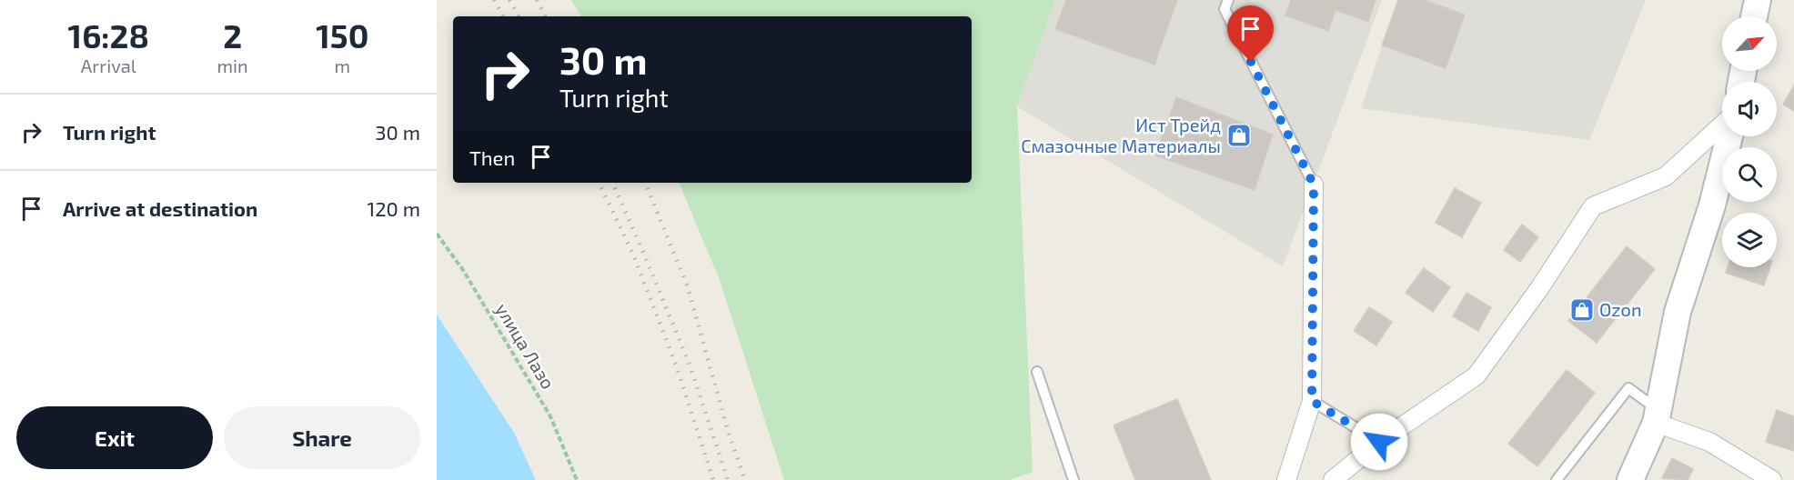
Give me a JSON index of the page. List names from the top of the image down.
{
  "streets": {
    "path": ["улица Лазо"]
  },
  "places": {
    "shop": ["Ист Трейд Смазочные Материалы", "Ozon"]
  },
  "north": "top right",
  "page": {
    "eta": [
      "16:28",
      "Arrival",
      "2",
      "min",
      "150",
      "m"
    ],
    "turn": ["30 m", "Turn right"],
    "list": [
      {
        "name": "Turn right",
        "value": "30 m"
      },
      {
        "name": "Arrive at destination",
        "value": "120 m"
      }
    ],
    "then": "Then",
    "buttons": ["Exit", "Share"]
  }
}
